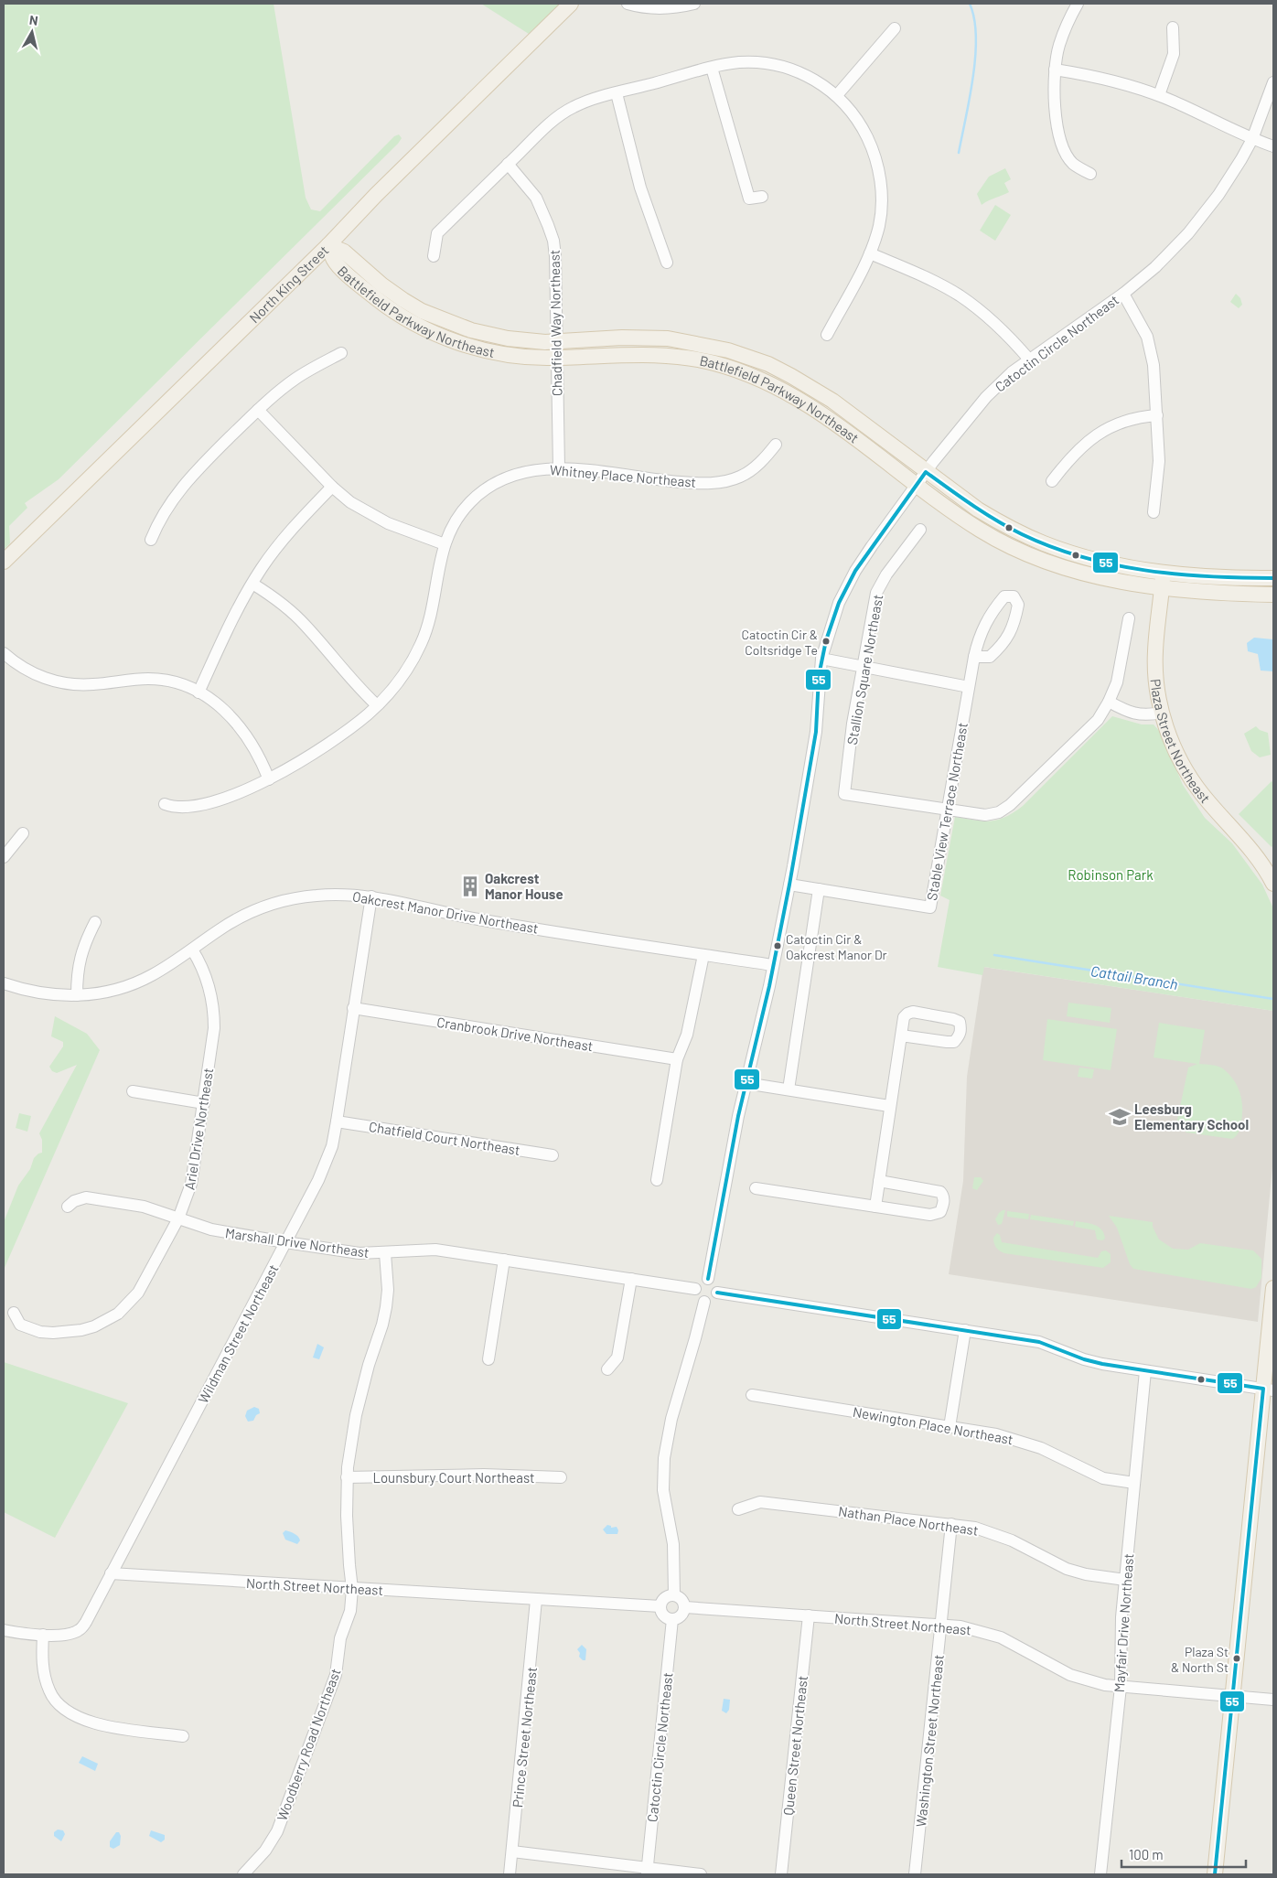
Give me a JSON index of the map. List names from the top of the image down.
{
  "streets": {
    "main road": ["North King Street", "Battlefield Parkway Northeast", "Plaza Street Northeast"],
    "street": [
      "Chadfield Way Northeast",
      "Catoctin Circle Northeast",
      "Whitney Place Northeast",
      "Stallion Square Northeast",
      "Stable View Terrace Northeast",
      "Oakcrest Manor Drive Northeast",
      "Cranbrook Drive Northeast",
      "Ariel Drive Northeast",
      "Chatfield Court Northeast",
      "Marshall Drive Northeast",
      "Wildman Street Northeast",
      "Newington Place Northeast",
      "Lounsbury Court Northeast",
      "Nathan Place Northeast",
      "North Street Northeast",
      "Mayfair Drive Northeast",
      "Prince Street Northeast",
      "Washington Street Northeast",
      "Woodberry Road Northeast",
      "Queen Street Northeast"
    ]
  },
  "crossings": [
    ["North King Street", "Battlefield Parkway Northeast"],
    ["Battlefield Parkway Northeast", "Chadfield Way Northeast"],
    ["Battlefield Parkway Northeast", "Catoctin Circle Northeast"],
    ["Battlefield Parkway Northeast", "Plaza Street Northeast"],
    ["Chadfield Way Northeast", "Whitney Place Northeast"],
    ["Catoctin Circle Northeast", "Stable View Terrace Northeast"],
    ["Catoctin Circle Northeast", "Oakcrest Manor Drive Northeast"],
    ["Catoctin Circle Northeast", "Marshall Drive Northeast"],
    ["Catoctin Circle Northeast", "North Street Northeast"],
    ["Stallion Square Northeast", "Stable View Terrace Northeast"],
    ["Oakcrest Manor Drive Northeast", "Ariel Drive Northeast"],
    ["Oakcrest Manor Drive Northeast", "Wildman Street Northeast"],
    ["Cranbrook Drive Northeast", "Wildman Street Northeast"],
    ["Ariel Drive Northeast", "Marshall Drive Northeast"],
    ["Chatfield Court Northeast", "Wildman Street Northeast"],
    ["Marshall Drive Northeast", "Wildman Street Northeast"],
    ["Marshall Drive Northeast", "Woodberry Road Northeast"],
    ["Wildman Street Northeast", "North Street Northeast"],
    ["Newington Place Northeast", "Mayfair Drive Northeast"],
    ["Lounsbury Court Northeast", "Woodberry Road Northeast"],
    ["Nathan Place Northeast", "Mayfair Drive Northeast"],
    ["Nathan Place Northeast", "Washington Street Northeast"],
    ["North Street Northeast", "Mayfair Drive Northeast"],
    ["North Street Northeast", "Prince Street Northeast"],
    ["North Street Northeast", "Washington Street Northeast"],
    ["North Street Northeast", "Woodberry Road Northeast"],
    ["North Street Northeast", "Queen Street Northeast"]
  ],
  "water": ["Cattail Branch"],
  "parks": ["Robinson Park"],
  "places": {
    "other": ["Catoctin Cir & Coltsridge Te", "Catoctin Cir & Oakcrest Manor Dr", "Plaza St & North St"],
    "building": ["Oakcrest Manor House"],
    "school or university": ["Leesburg Elementary School"]
  },
  "lines": ["transit line 55"],
  "scale_bar": "100 m",
  "north": "top"
}
